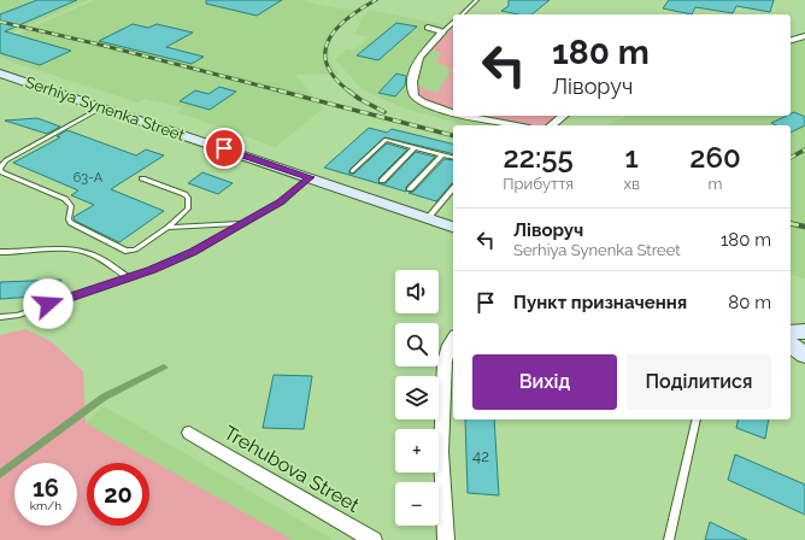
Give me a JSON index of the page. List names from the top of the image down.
{
  "streets": {
    "street": ["Serhiya Synenka Street", "Trehubova Street"]
  },
  "house_numbers": ["63-А", "42"],
  "page": {
    "turn": ["180 m", "Ліворуч"],
    "eta": [
      "22:55",
      "Прибуття",
      "1",
      "хв",
      "260",
      "m"
    ],
    "list": [
      {
        "name": "Ліворуч",
        "note": "Serhiya Synenka Street",
        "value": "180 m"
      },
      {
        "name": "Пункт призначення",
        "value": "80 m"
      }
    ],
    "map_buttons": ["+", "−"],
    "buttons": ["Вихід", "Поділитися"],
    "speed": "16 km/h",
    "limit": "20"
  }
}
